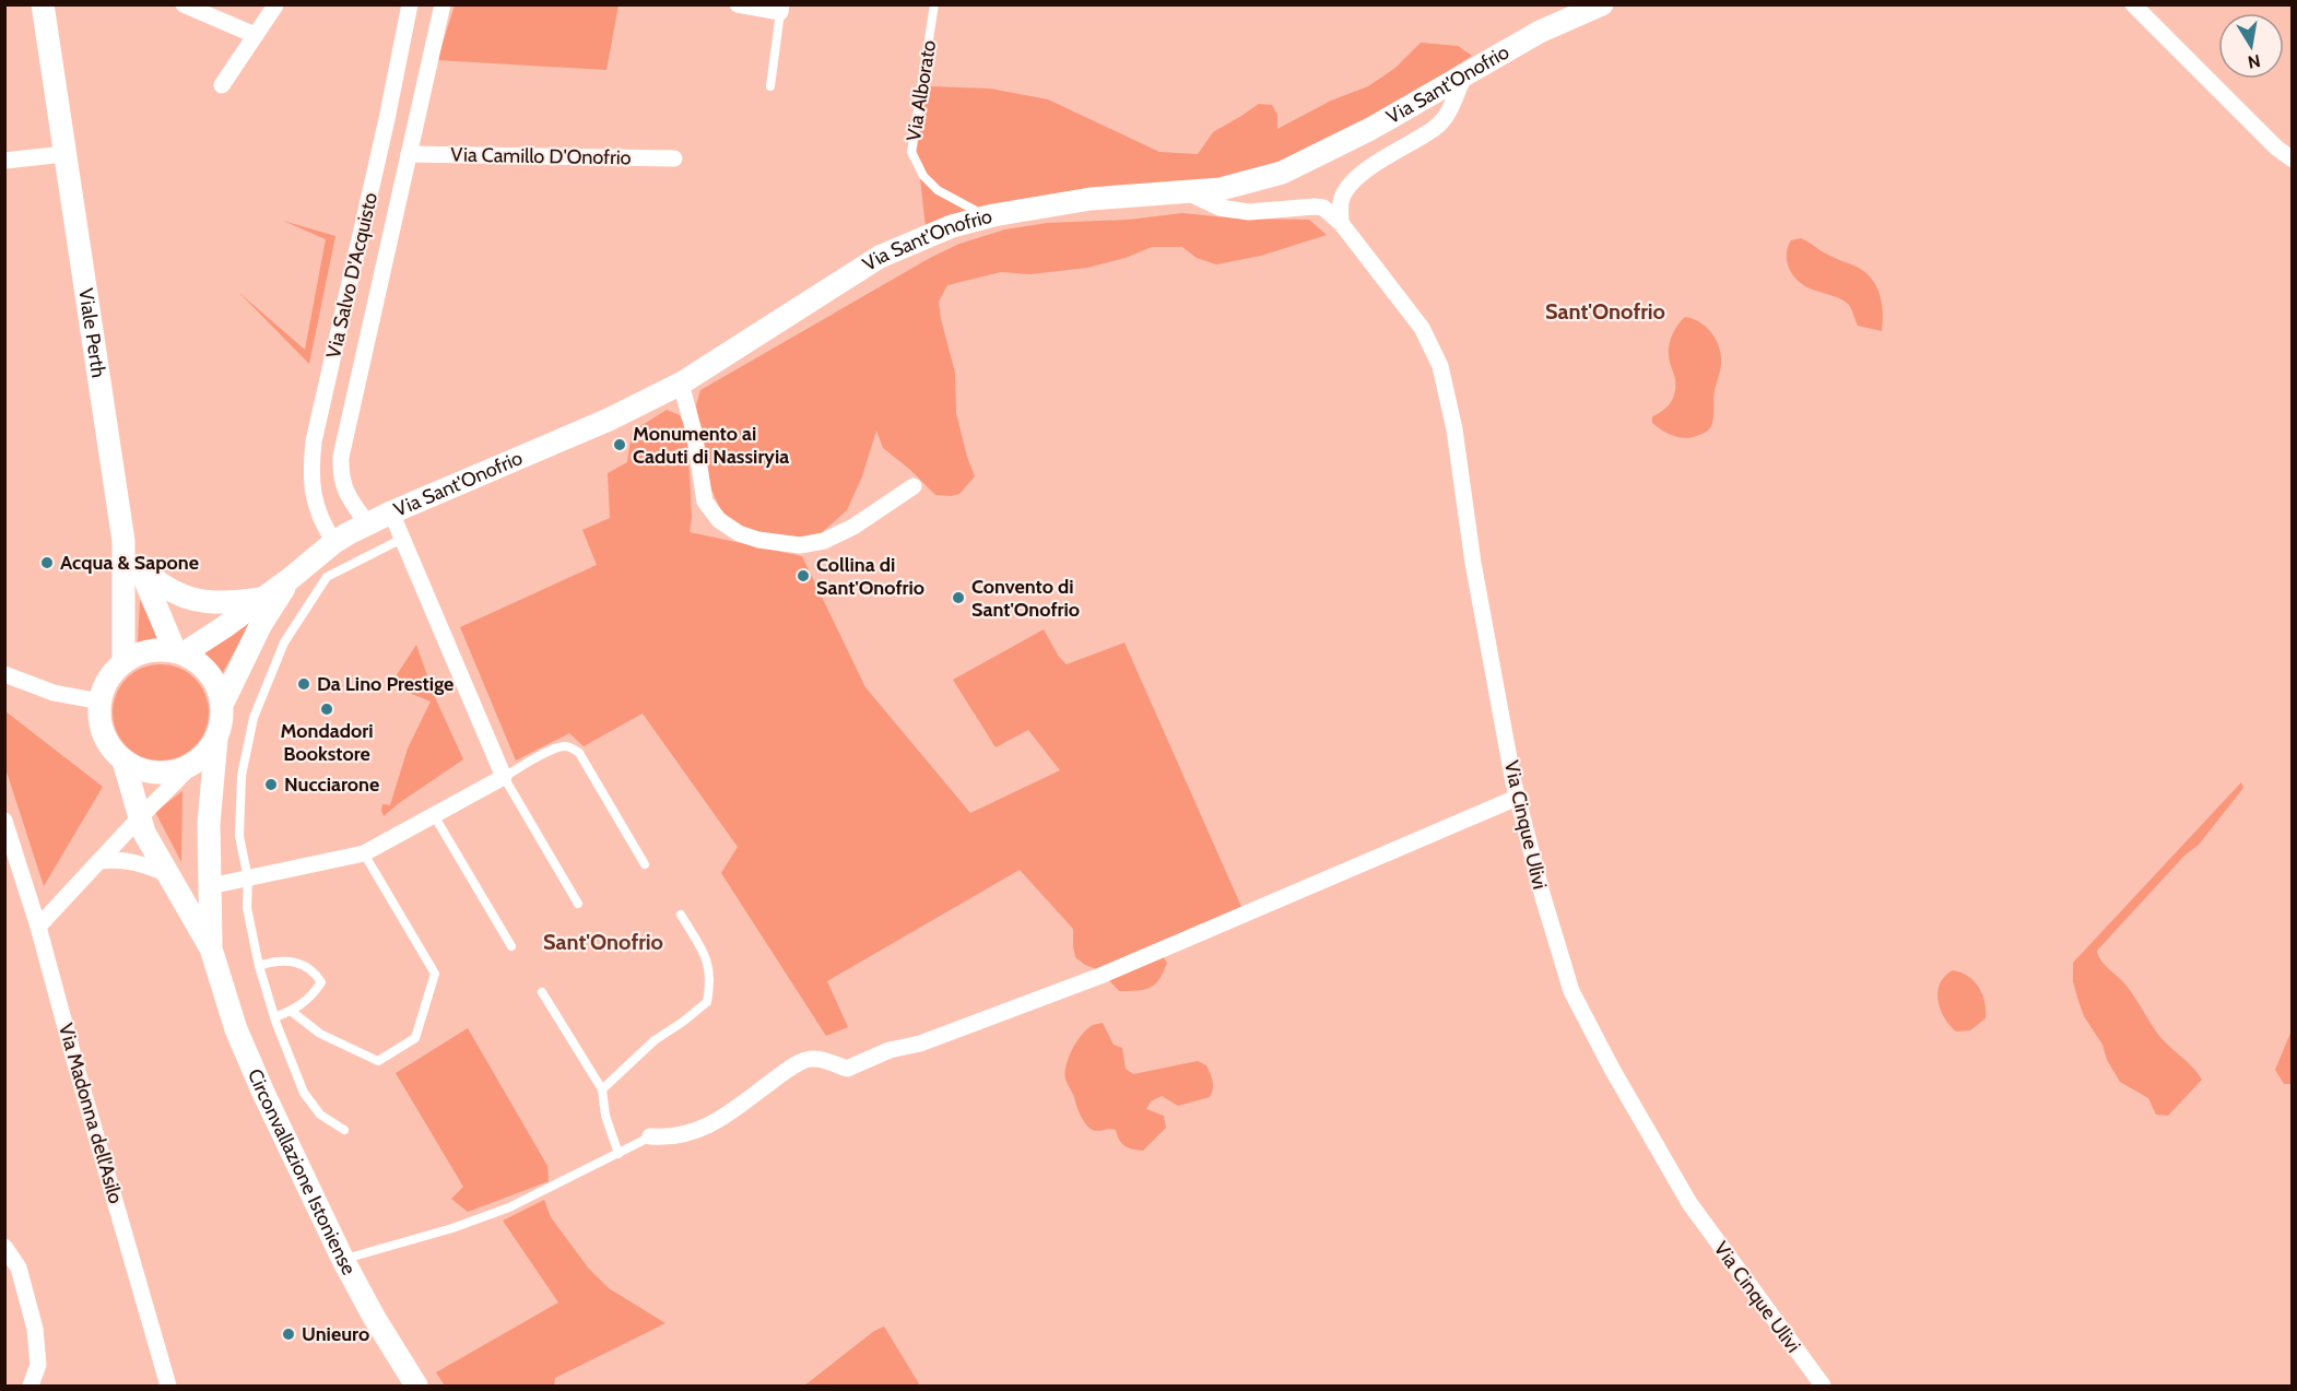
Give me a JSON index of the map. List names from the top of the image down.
{
  "streets": {
    "main road": ["Via Sant'Onofrio", "Viale Perth", "Circonvallazione Istoniense"],
    "street": [
      "Via Camillo D'Onofrio",
      "Via Salvo D'Acquisto",
      "Via Cinque Ulivi",
      "Via Madonna dell'Asilo"
    ],
    "lane": ["Via Alborato"]
  },
  "crossings": [
    ["Via Sant'Onofrio", "Via Alborato"],
    ["Via Sant'Onofrio", "Via Salvo D'Acquisto"],
    ["Via Sant'Onofrio", "Viale Perth"],
    ["Via Sant'Onofrio", "Circonvallazione Istoniense"],
    ["Via Camillo D'Onofrio", "Via Salvo D'Acquisto"],
    ["Viale Perth", "Circonvallazione Istoniense"]
  ],
  "districts": ["Sant'Onofrio", "Sant'Onofrio"],
  "places": [
    "Monumento ai Caduti di Nassiryia",
    "Acqua & Sapone",
    "Collina di Sant'Onofrio",
    "Convento di Sant'Onofrio",
    "Da Lino Prestige",
    "Mondadori Bookstore",
    "Nucciarone",
    "Unieuro"
  ],
  "north": "bottom"
}
